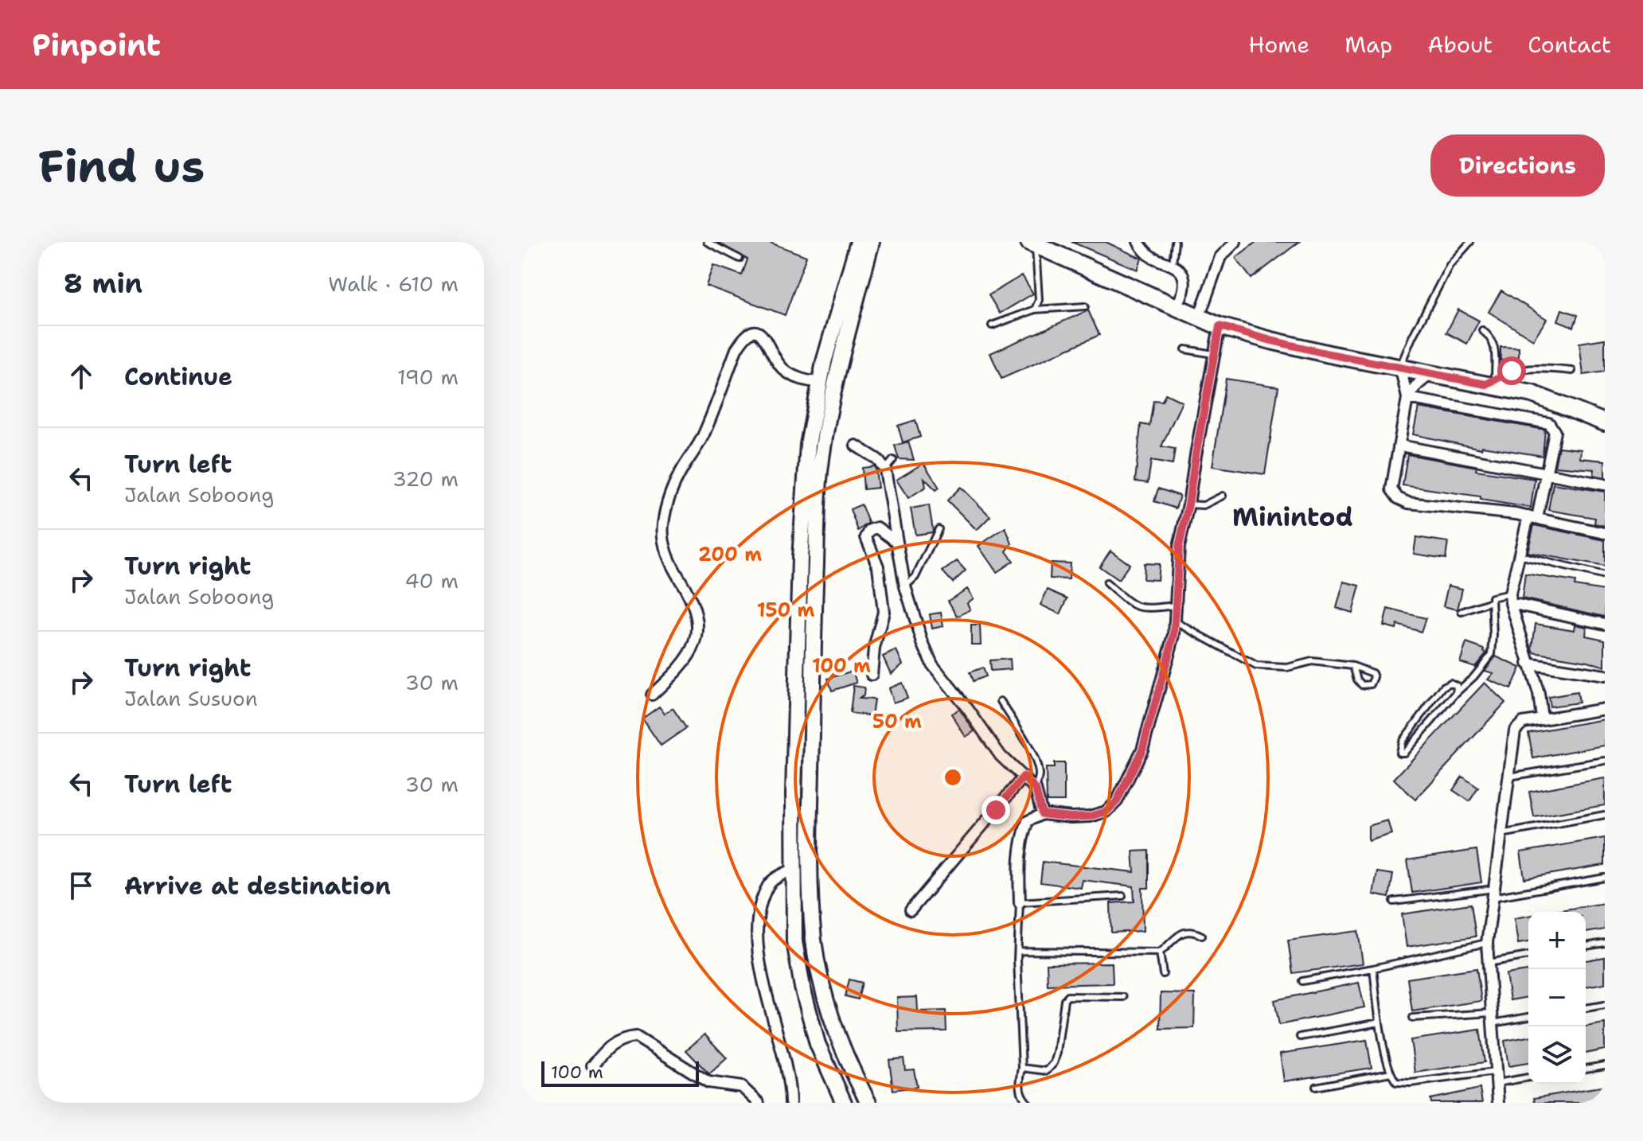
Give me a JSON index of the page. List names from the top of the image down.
{
  "districts": ["Minintod"],
  "scale_bar": "100 m",
  "page": {
    "header": "Pinpoint",
    "nav": [
      "Home",
      "Map",
      "About",
      "Contact"
    ],
    "buttons": "Directions",
    "title": "Find us",
    "heading": ["8 min", "Walk · 610 m"],
    "list": [
      ["Continue", "190 m"],
      ["Turn left", "Jalan Soboong", "320 m"],
      ["Turn right", "Jalan Soboong", "40 m"],
      ["Turn right", "Jalan Susuon", "30 m"],
      ["Turn left", "30 m"],
      "Arrive at destination"
    ],
    "map_buttons": ["+", "−"],
    "scale": "100 m"
  },
  "rings": [
    "200 m",
    "150 m",
    "100 m",
    "50 m"
  ]
}
